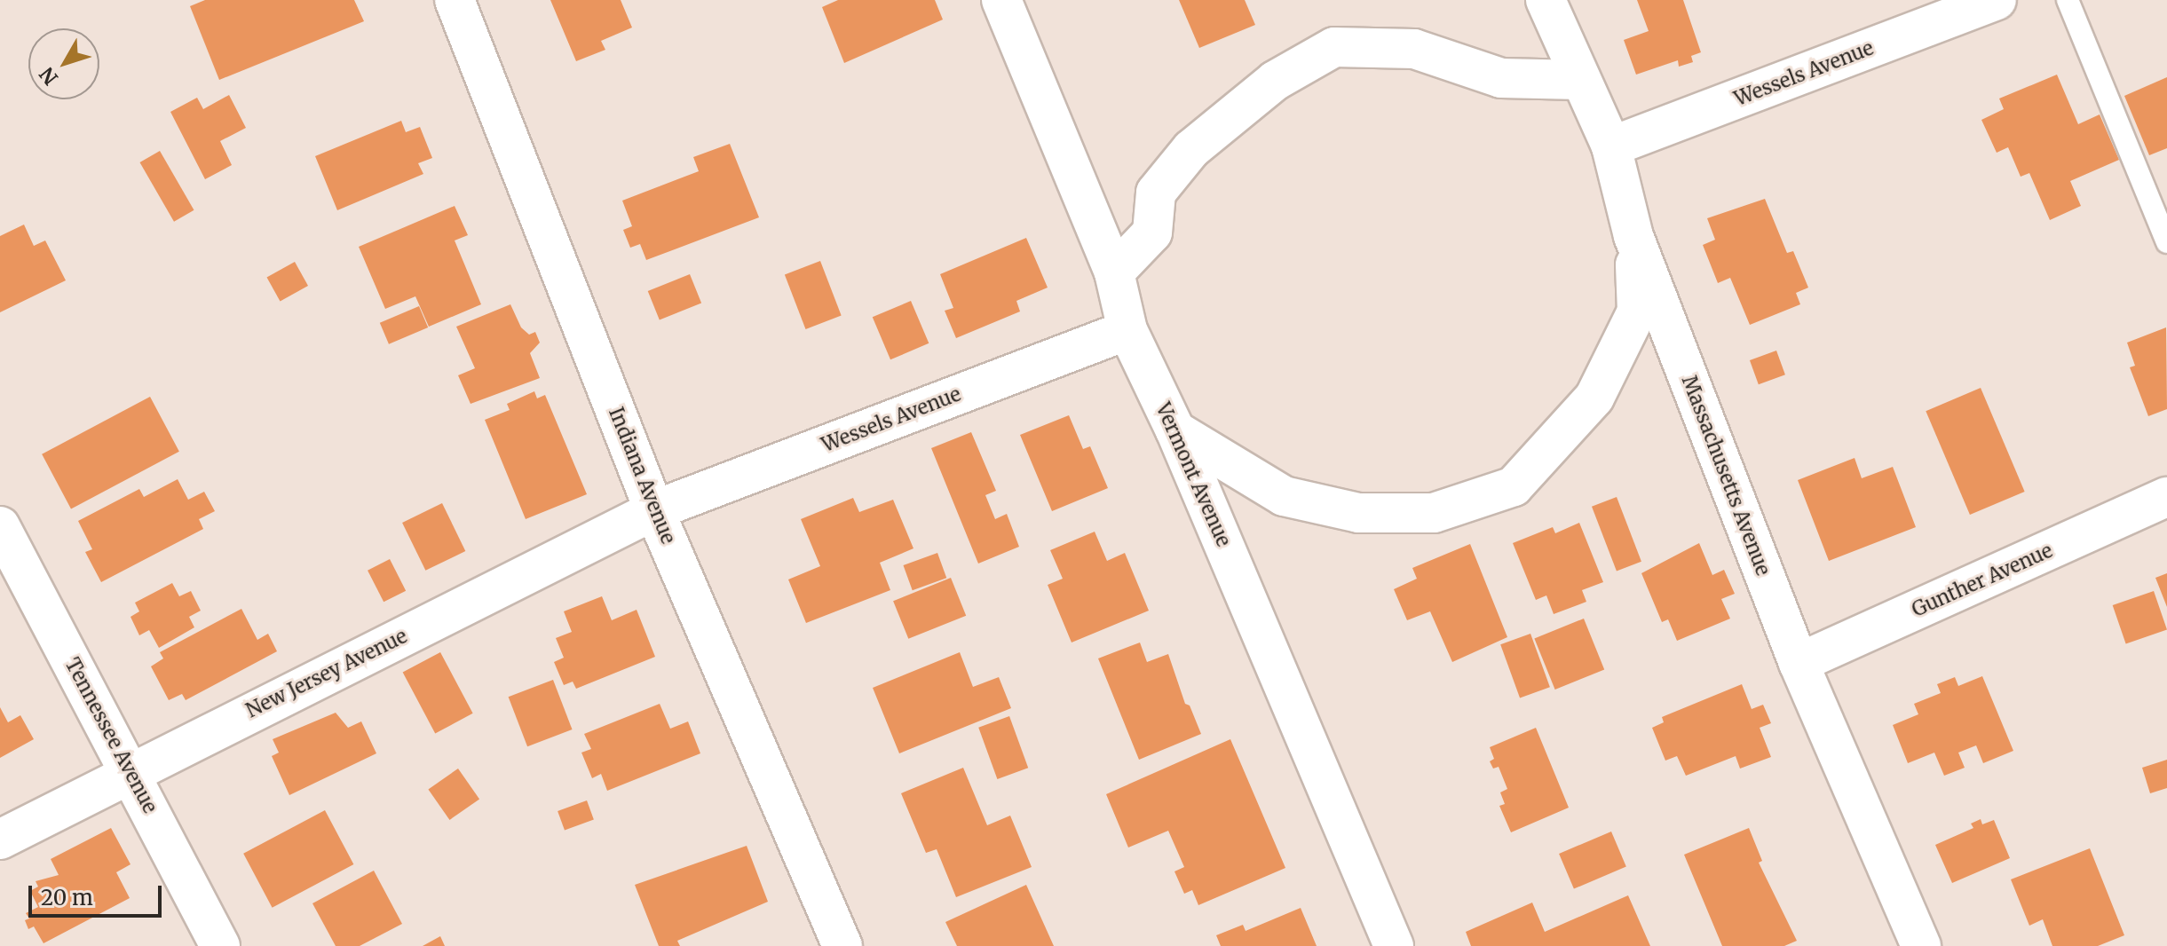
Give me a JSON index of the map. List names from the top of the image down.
{
  "streets": {
    "street": [
      "Wessels Avenue",
      "Vermont Avenue",
      "Indiana Avenue",
      "Massachusetts Avenue",
      "Gunther Avenue",
      "New Jersey Avenue",
      "Tennessee Avenue"
    ]
  },
  "crossings": [
    ["Wessels Avenue", "Vermont Avenue"],
    ["Wessels Avenue", "Indiana Avenue"],
    ["Wessels Avenue", "Massachusetts Avenue"],
    ["Wessels Avenue", "New Jersey Avenue"],
    ["Indiana Avenue", "New Jersey Avenue"],
    ["Massachusetts Avenue", "Gunther Avenue"],
    ["New Jersey Avenue", "Tennessee Avenue"]
  ],
  "scale_bar": "20 m",
  "north": "bottom left"
}
